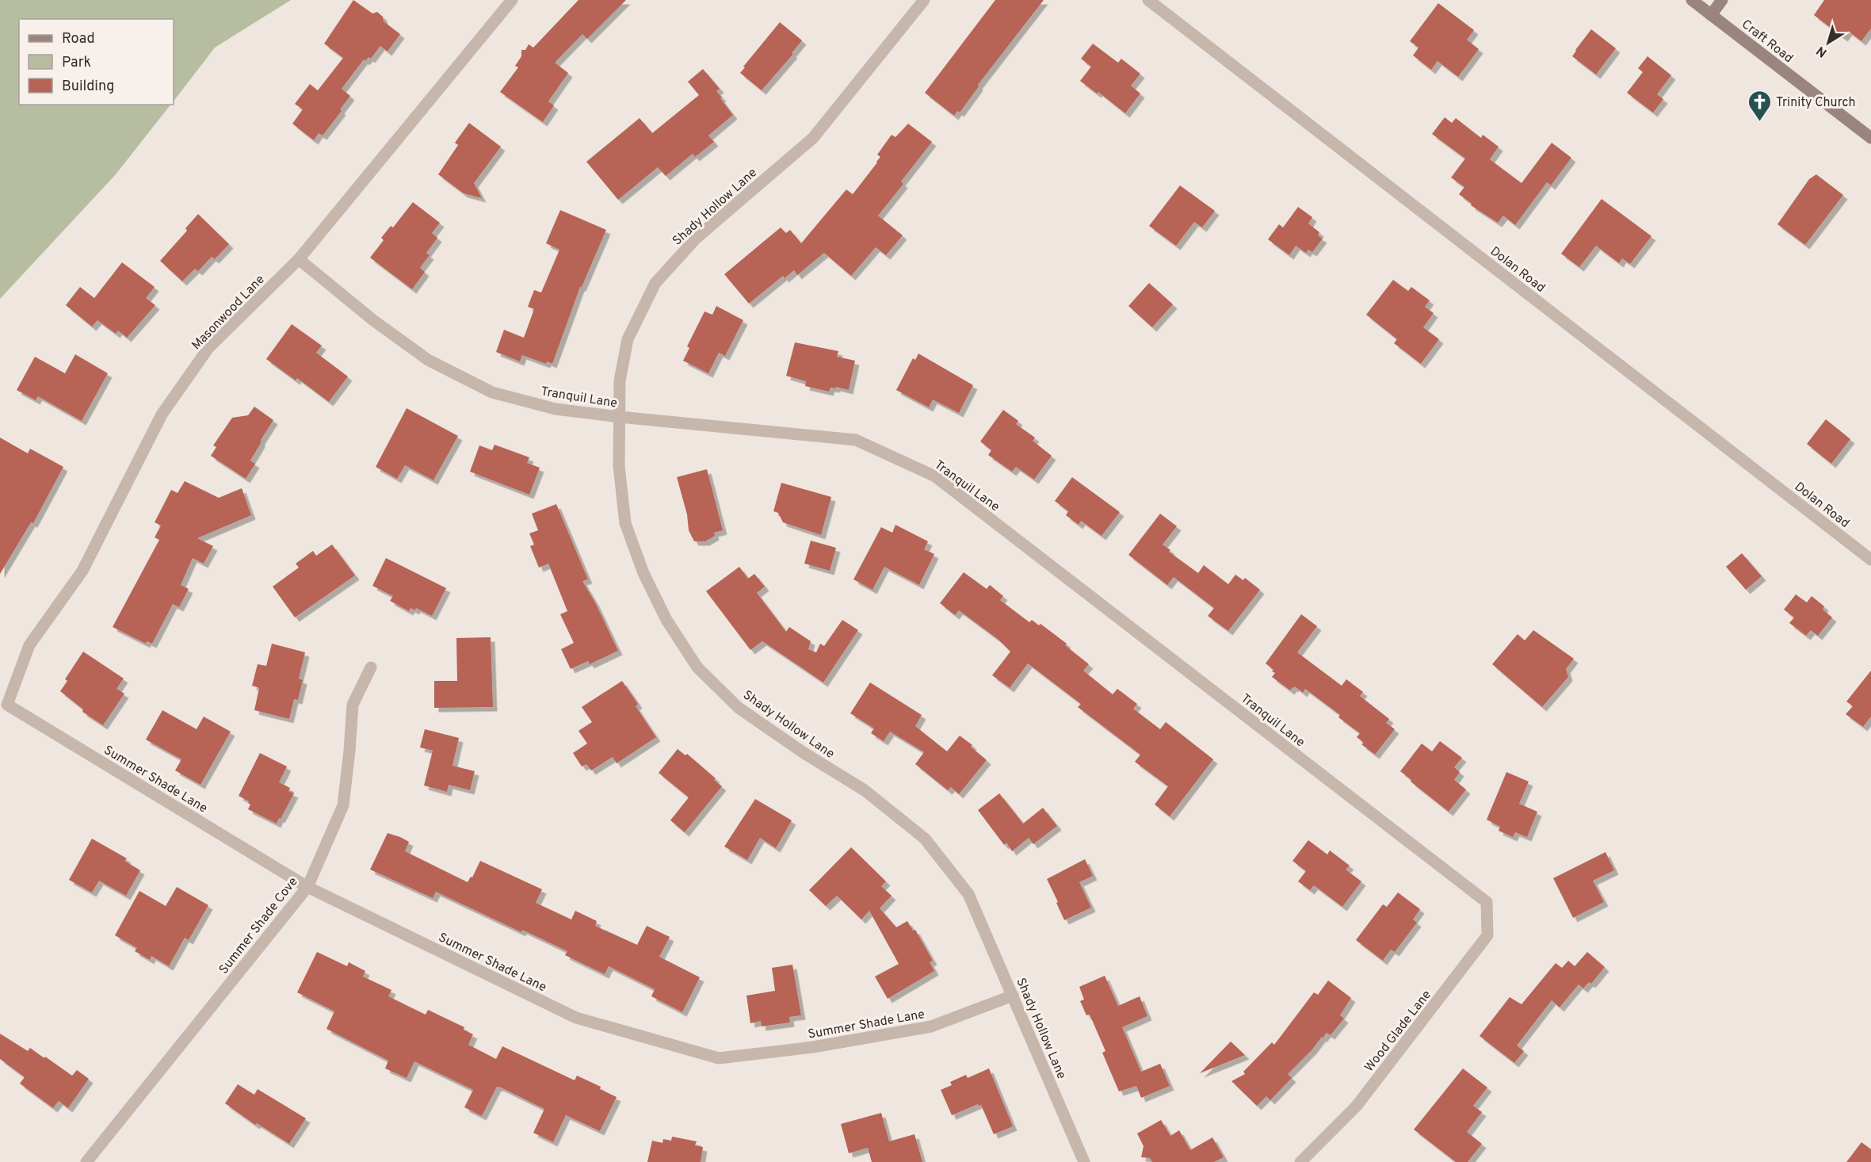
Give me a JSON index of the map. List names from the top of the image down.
{
  "streets": {
    "street": [
      "Craft Road",
      "Shady Hollow Lane",
      "Dolan Road",
      "Masonwood Lane",
      "Tranquil Lane",
      "Summer Shade Lane",
      "Summer Shade Cove",
      "Wood Glade Lane"
    ]
  },
  "crossings": [
    ["Shady Hollow Lane", "Tranquil Lane"],
    ["Shady Hollow Lane", "Summer Shade Lane"],
    ["Masonwood Lane", "Tranquil Lane"],
    ["Masonwood Lane", "Summer Shade Lane"],
    ["Tranquil Lane", "Wood Glade Lane"],
    ["Summer Shade Lane", "Summer Shade Cove"]
  ],
  "places": {
    "church": ["Trinity Church"]
  },
  "legend": ["Road", "Park", "Building"],
  "north": "bottom left"
}
